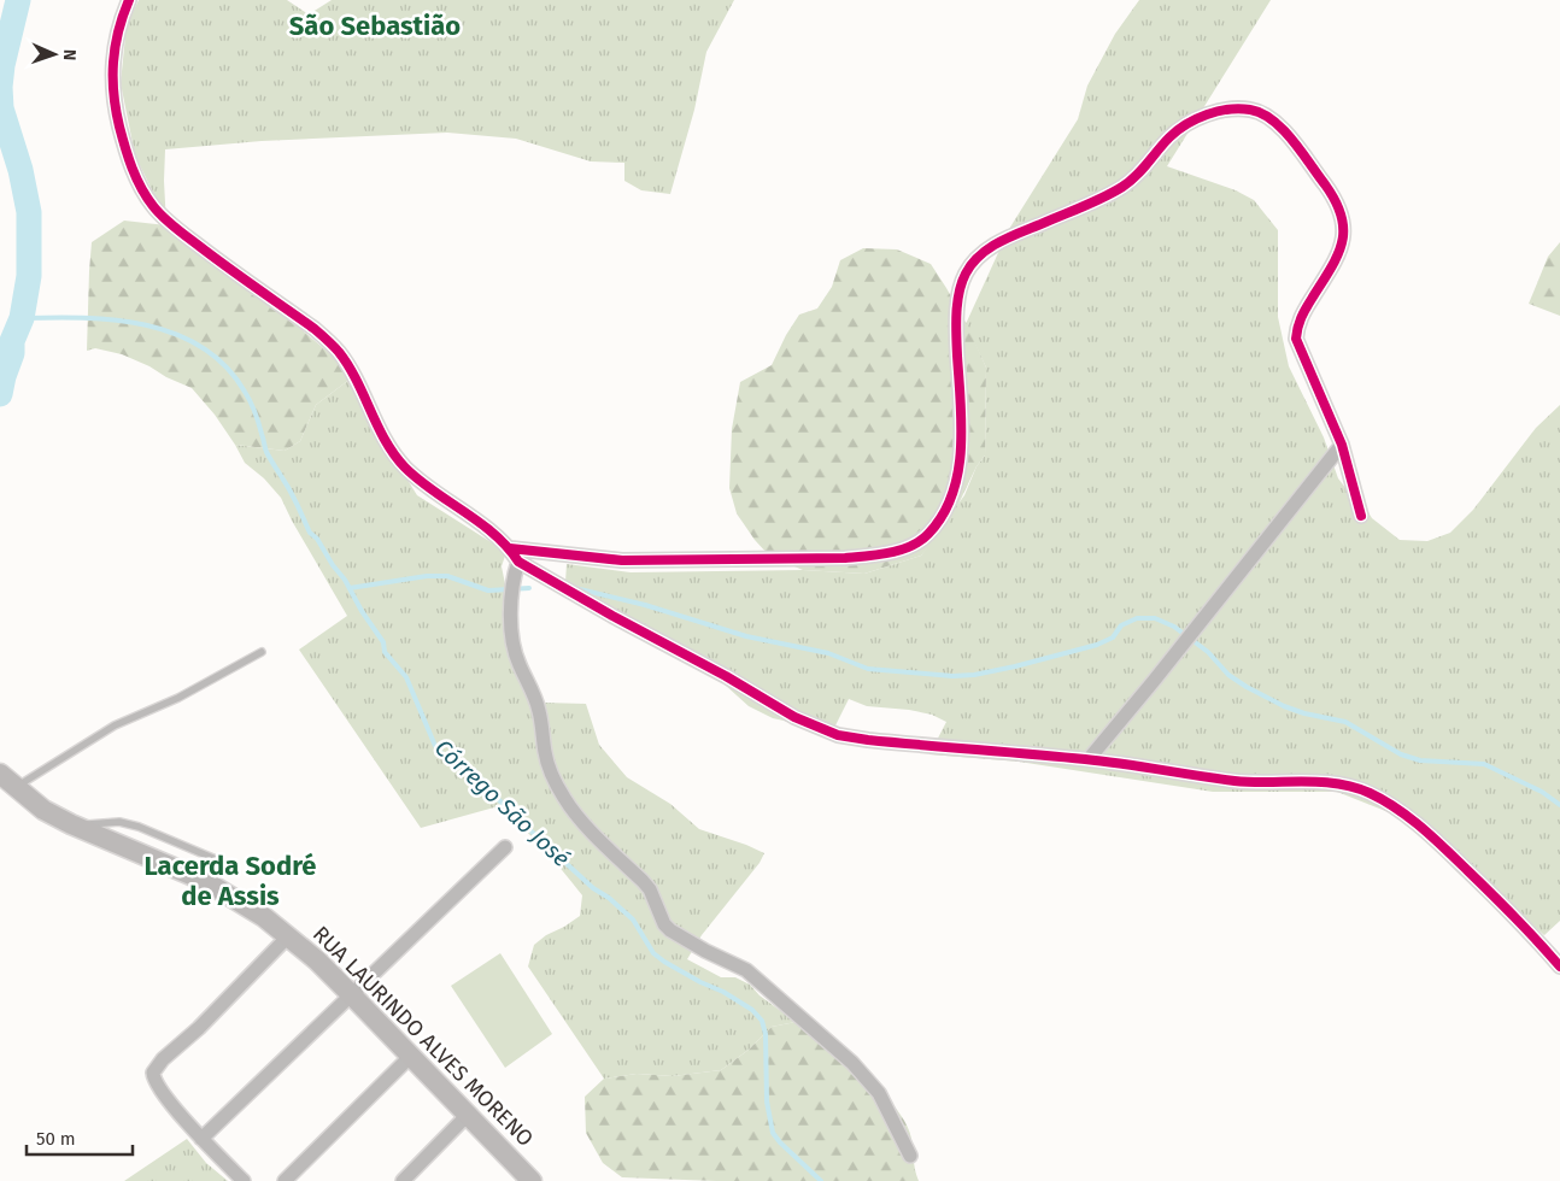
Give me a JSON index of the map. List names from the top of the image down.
{
  "streets": {
    "street": ["RUA LAURINDO ALVES MORENO"]
  },
  "districts": ["São Sebastião", "Lacerda Sodré de Assis"],
  "water": ["Córrego São José"],
  "scale_bar": "50 m",
  "north": "right"
}
